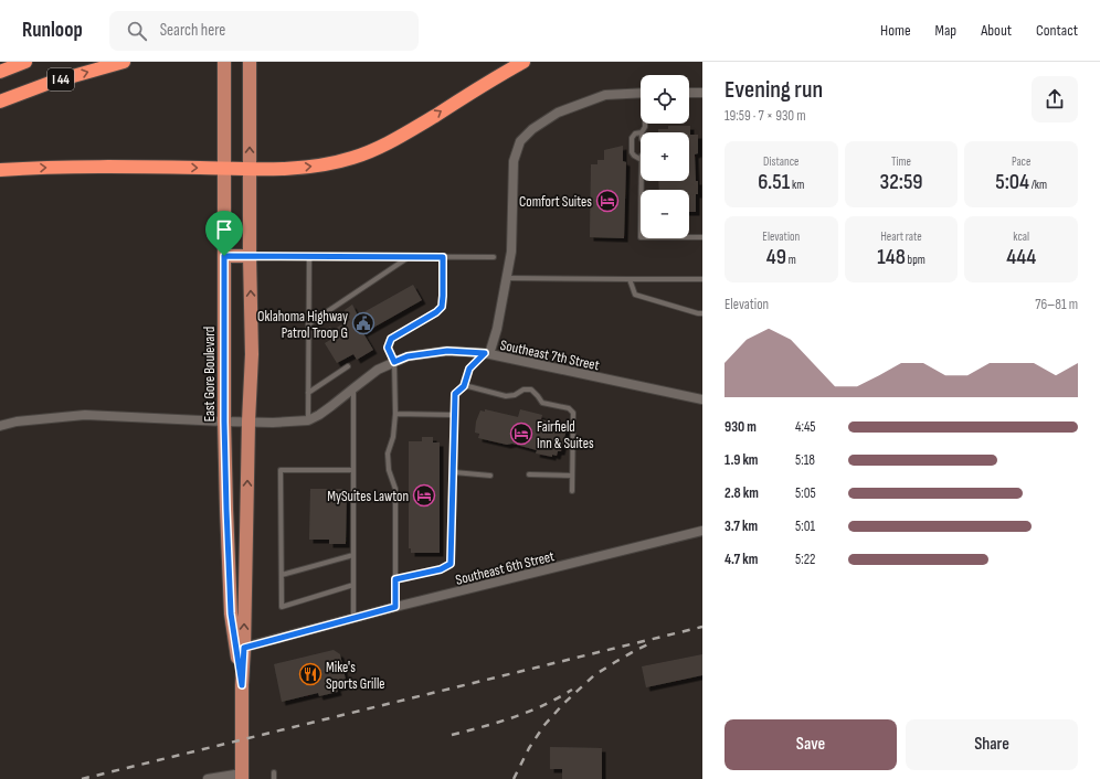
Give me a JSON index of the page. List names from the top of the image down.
{
  "streets": {
    "highway": ["I 44"],
    "main road": ["East Gore Boulevard"],
    "street": ["Southeast 7th Street", "Southeast 6th Street"]
  },
  "crossings": [
    ["Southeast 7th Street", "East Gore Boulevard"],
    ["East Gore Boulevard", "Southeast 6th Street"]
  ],
  "places": {
    "hotel": ["Comfort Suites", "Fairfield Inn & Suites", "MySuites Lawton"],
    "public building": ["Oklahoma Highway Patrol Troop G"],
    "restaurant": ["Mike's Sports Grille"]
  },
  "page": {
    "header": "Runloop",
    "search": "Search here",
    "nav": [
      "Home",
      "Map",
      "About",
      "Contact"
    ],
    "heading": ["Evening run", "19:59 · 7 × 930 m"],
    "map_buttons": ["+", "−"],
    "stats": [
      ["Distance", "6.51 km"],
      ["Time", "32:59"],
      ["Pace", "5:04 /km"],
      ["Elevation", "49 m"],
      ["Heart rate", "148 bpm"],
      ["kcal", "444"]
    ],
    "chart": ["Elevation", "76–81 m"],
    "list": [
      {
        "name": "930 m",
        "note": "4:45"
      },
      {
        "name": "1.9 km",
        "note": "5:18"
      },
      {
        "name": "2.8 km",
        "note": "5:05"
      },
      {
        "name": "3.7 km",
        "note": "5:01"
      },
      {
        "name": "4.7 km",
        "note": "5:22"
      }
    ],
    "buttons": ["Save", "Share"]
  }
}
